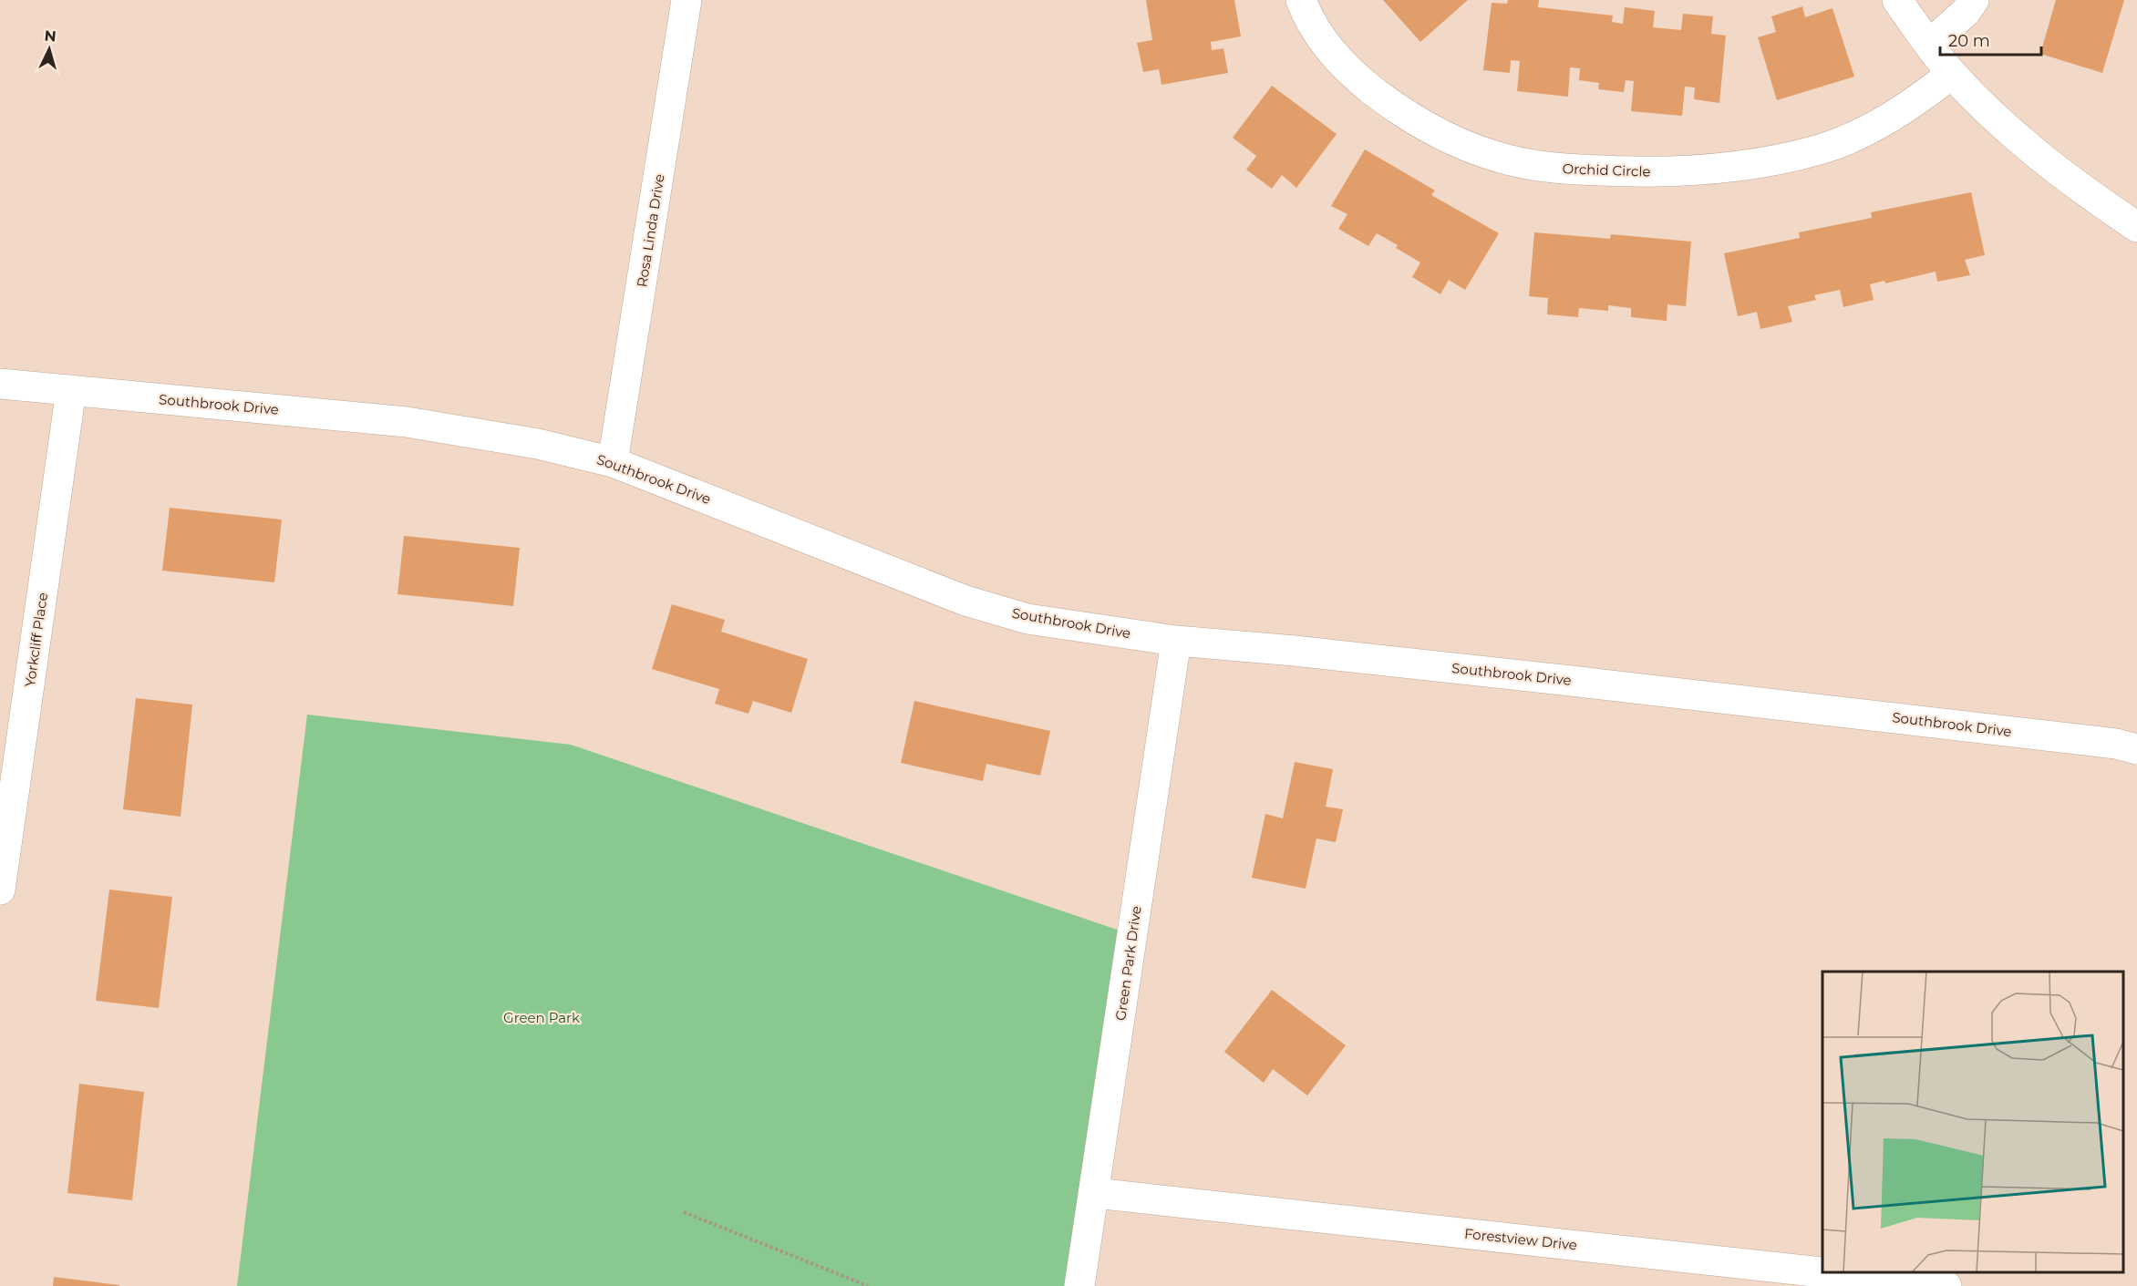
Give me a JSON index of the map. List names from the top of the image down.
{
  "streets": {
    "street": [
      "Orchid Circle",
      "Rosa Linda Drive",
      "Southbrook Drive",
      "Yorkcliff Place",
      "Green Park Drive",
      "Forestview Drive"
    ]
  },
  "crossings": [
    ["Rosa Linda Drive", "Southbrook Drive"],
    ["Southbrook Drive", "Yorkcliff Place"],
    ["Southbrook Drive", "Green Park Drive"],
    ["Green Park Drive", "Forestview Drive"]
  ],
  "parks": ["Green Park"],
  "scale_bar": "20 m",
  "north": "top"
}
